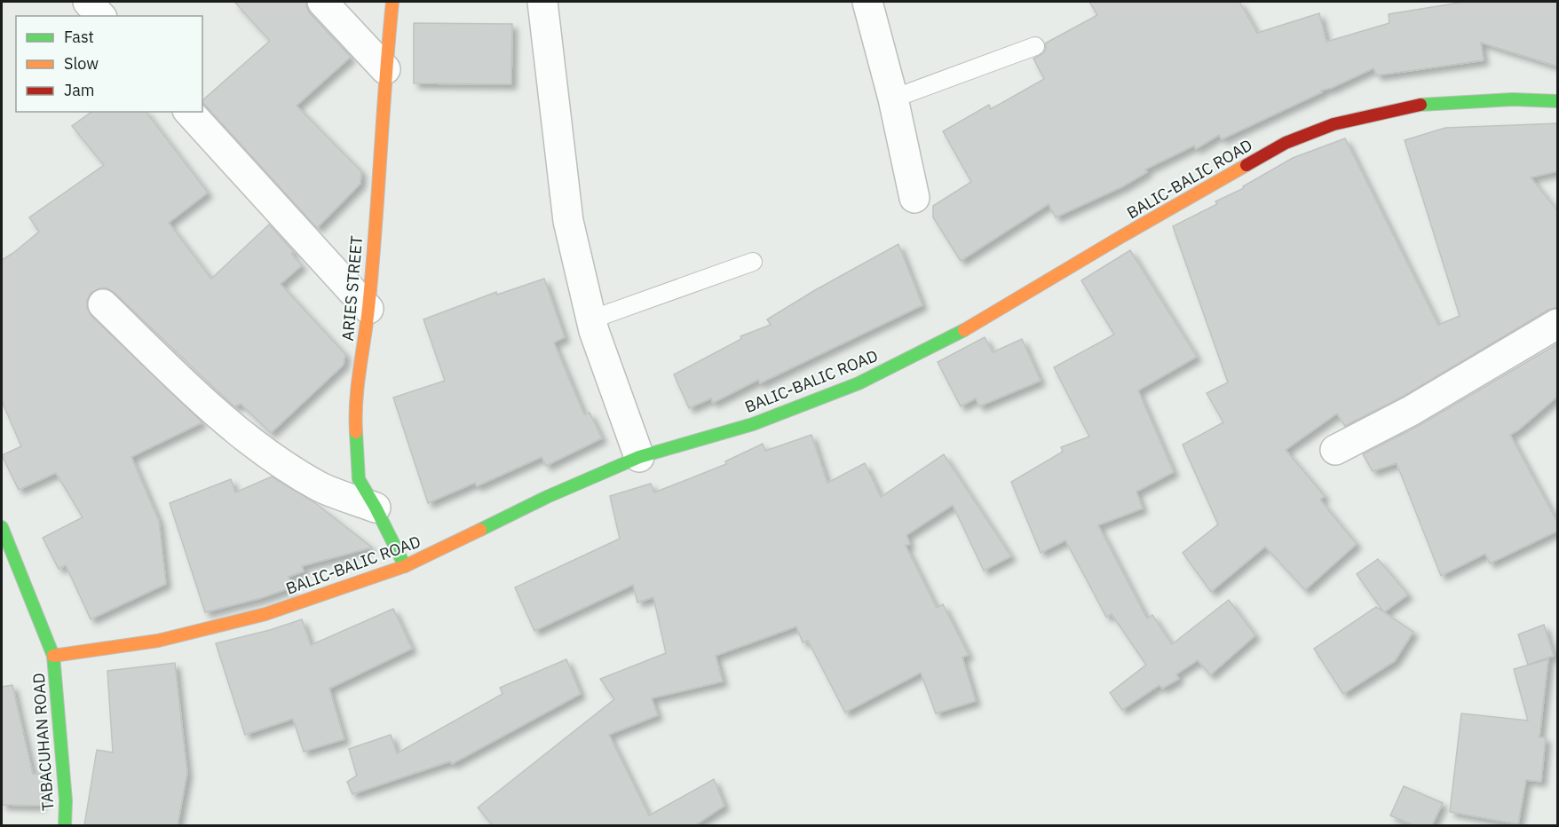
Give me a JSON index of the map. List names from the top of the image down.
{
  "streets": {
    "main road": ["BALIC-BALIC ROAD", "ARIES STREET", "TABACUHAN ROAD"]
  },
  "crossings": [
    ["BALIC-BALIC ROAD", "ARIES STREET"],
    ["BALIC-BALIC ROAD", "TABACUHAN ROAD"]
  ],
  "legend": ["Fast", "Slow", "Jam"]
}
